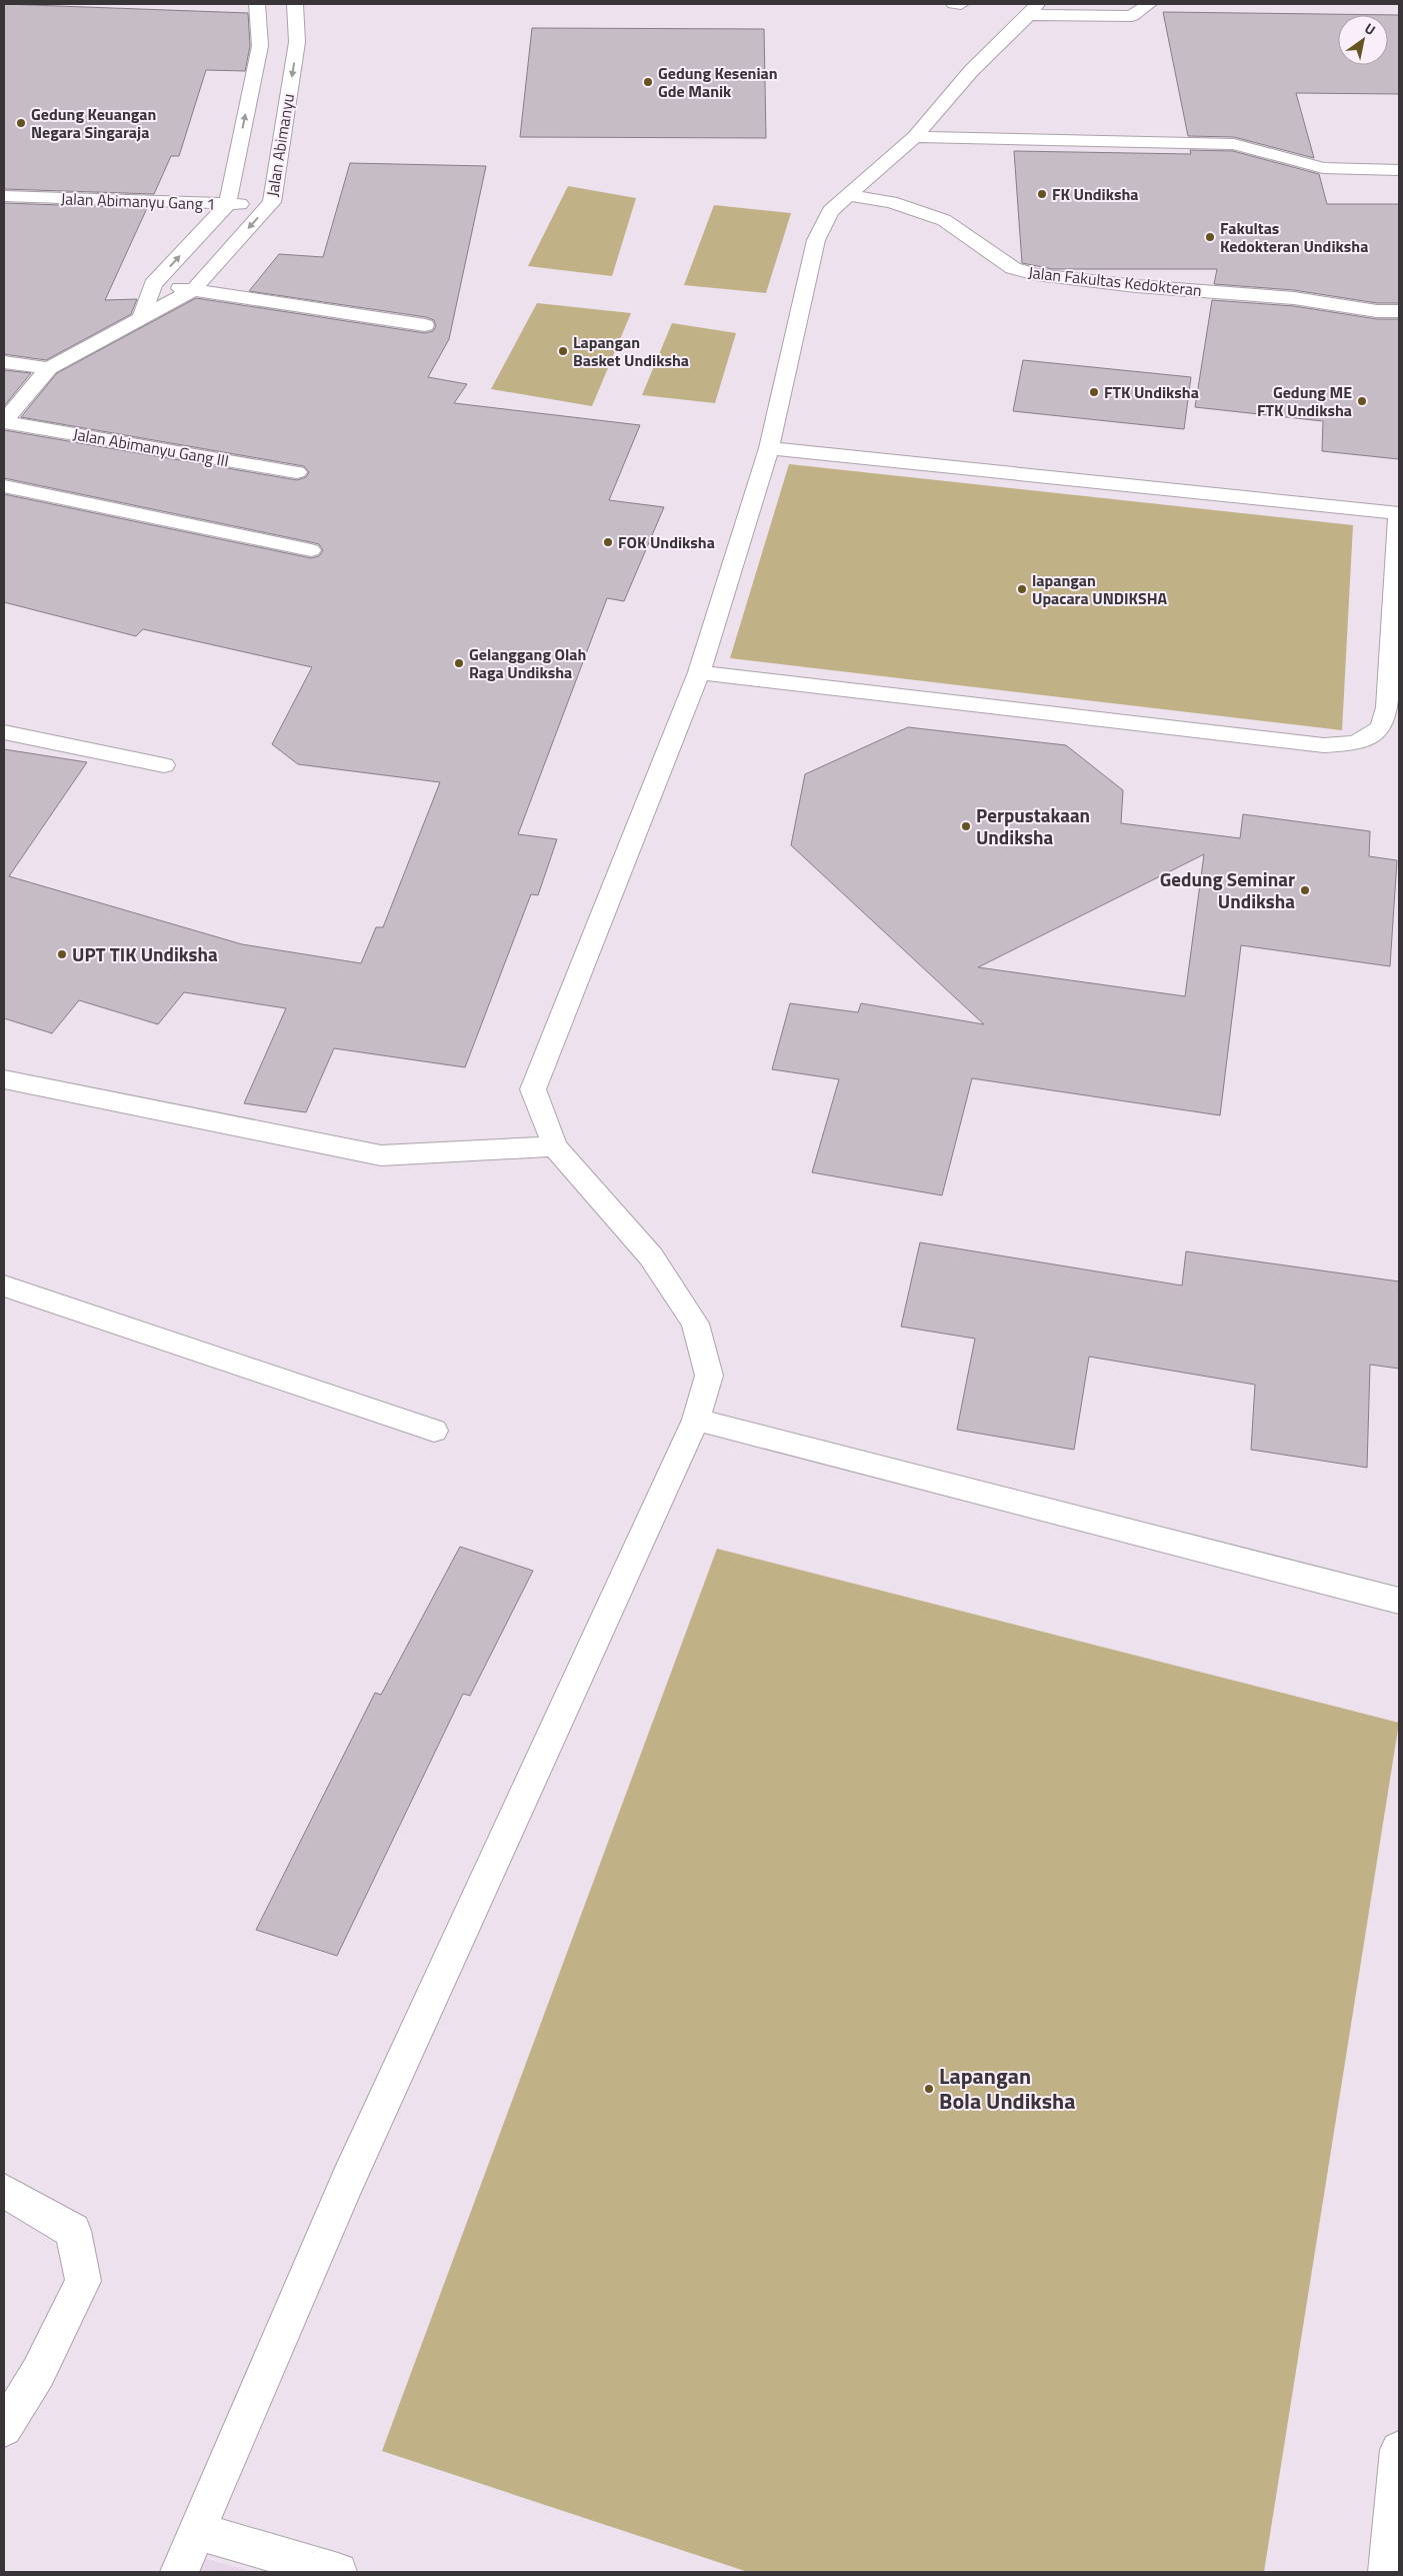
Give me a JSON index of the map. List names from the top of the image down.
{
  "streets": {
    "street": [
      "Jalan Abimanyu",
      "Jalan Abimanyu Gang 1",
      "Jalan Fakultas Kedokteran",
      "Jalan Abimanyu Gang III"
    ]
  },
  "crossings": [
    ["Jalan Abimanyu", "Jalan Abimanyu Gang 1"],
    ["Jalan Abimanyu", "Jalan Abimanyu Gang III"]
  ],
  "places": [
    "Gedung Kesenian Gde Manik",
    "Gedung Keuangan Negara Singaraja",
    "FK Undiksha",
    "Fakultas Kedokteran Undiksha",
    "Lapangan Basket Undiksha",
    "FTK Undiksha",
    "Gedung ME FTK Undiksha",
    "FOK Undiksha",
    "lapangan Upacara UNDIKSHA",
    "Gelanggang Olah Raga Undiksha",
    "Perpustakaan Undiksha",
    "Gedung Seminar Undiksha",
    "UPT TIK Undiksha",
    "Lapangan Bola Undiksha"
  ],
  "north": "top right"
}
